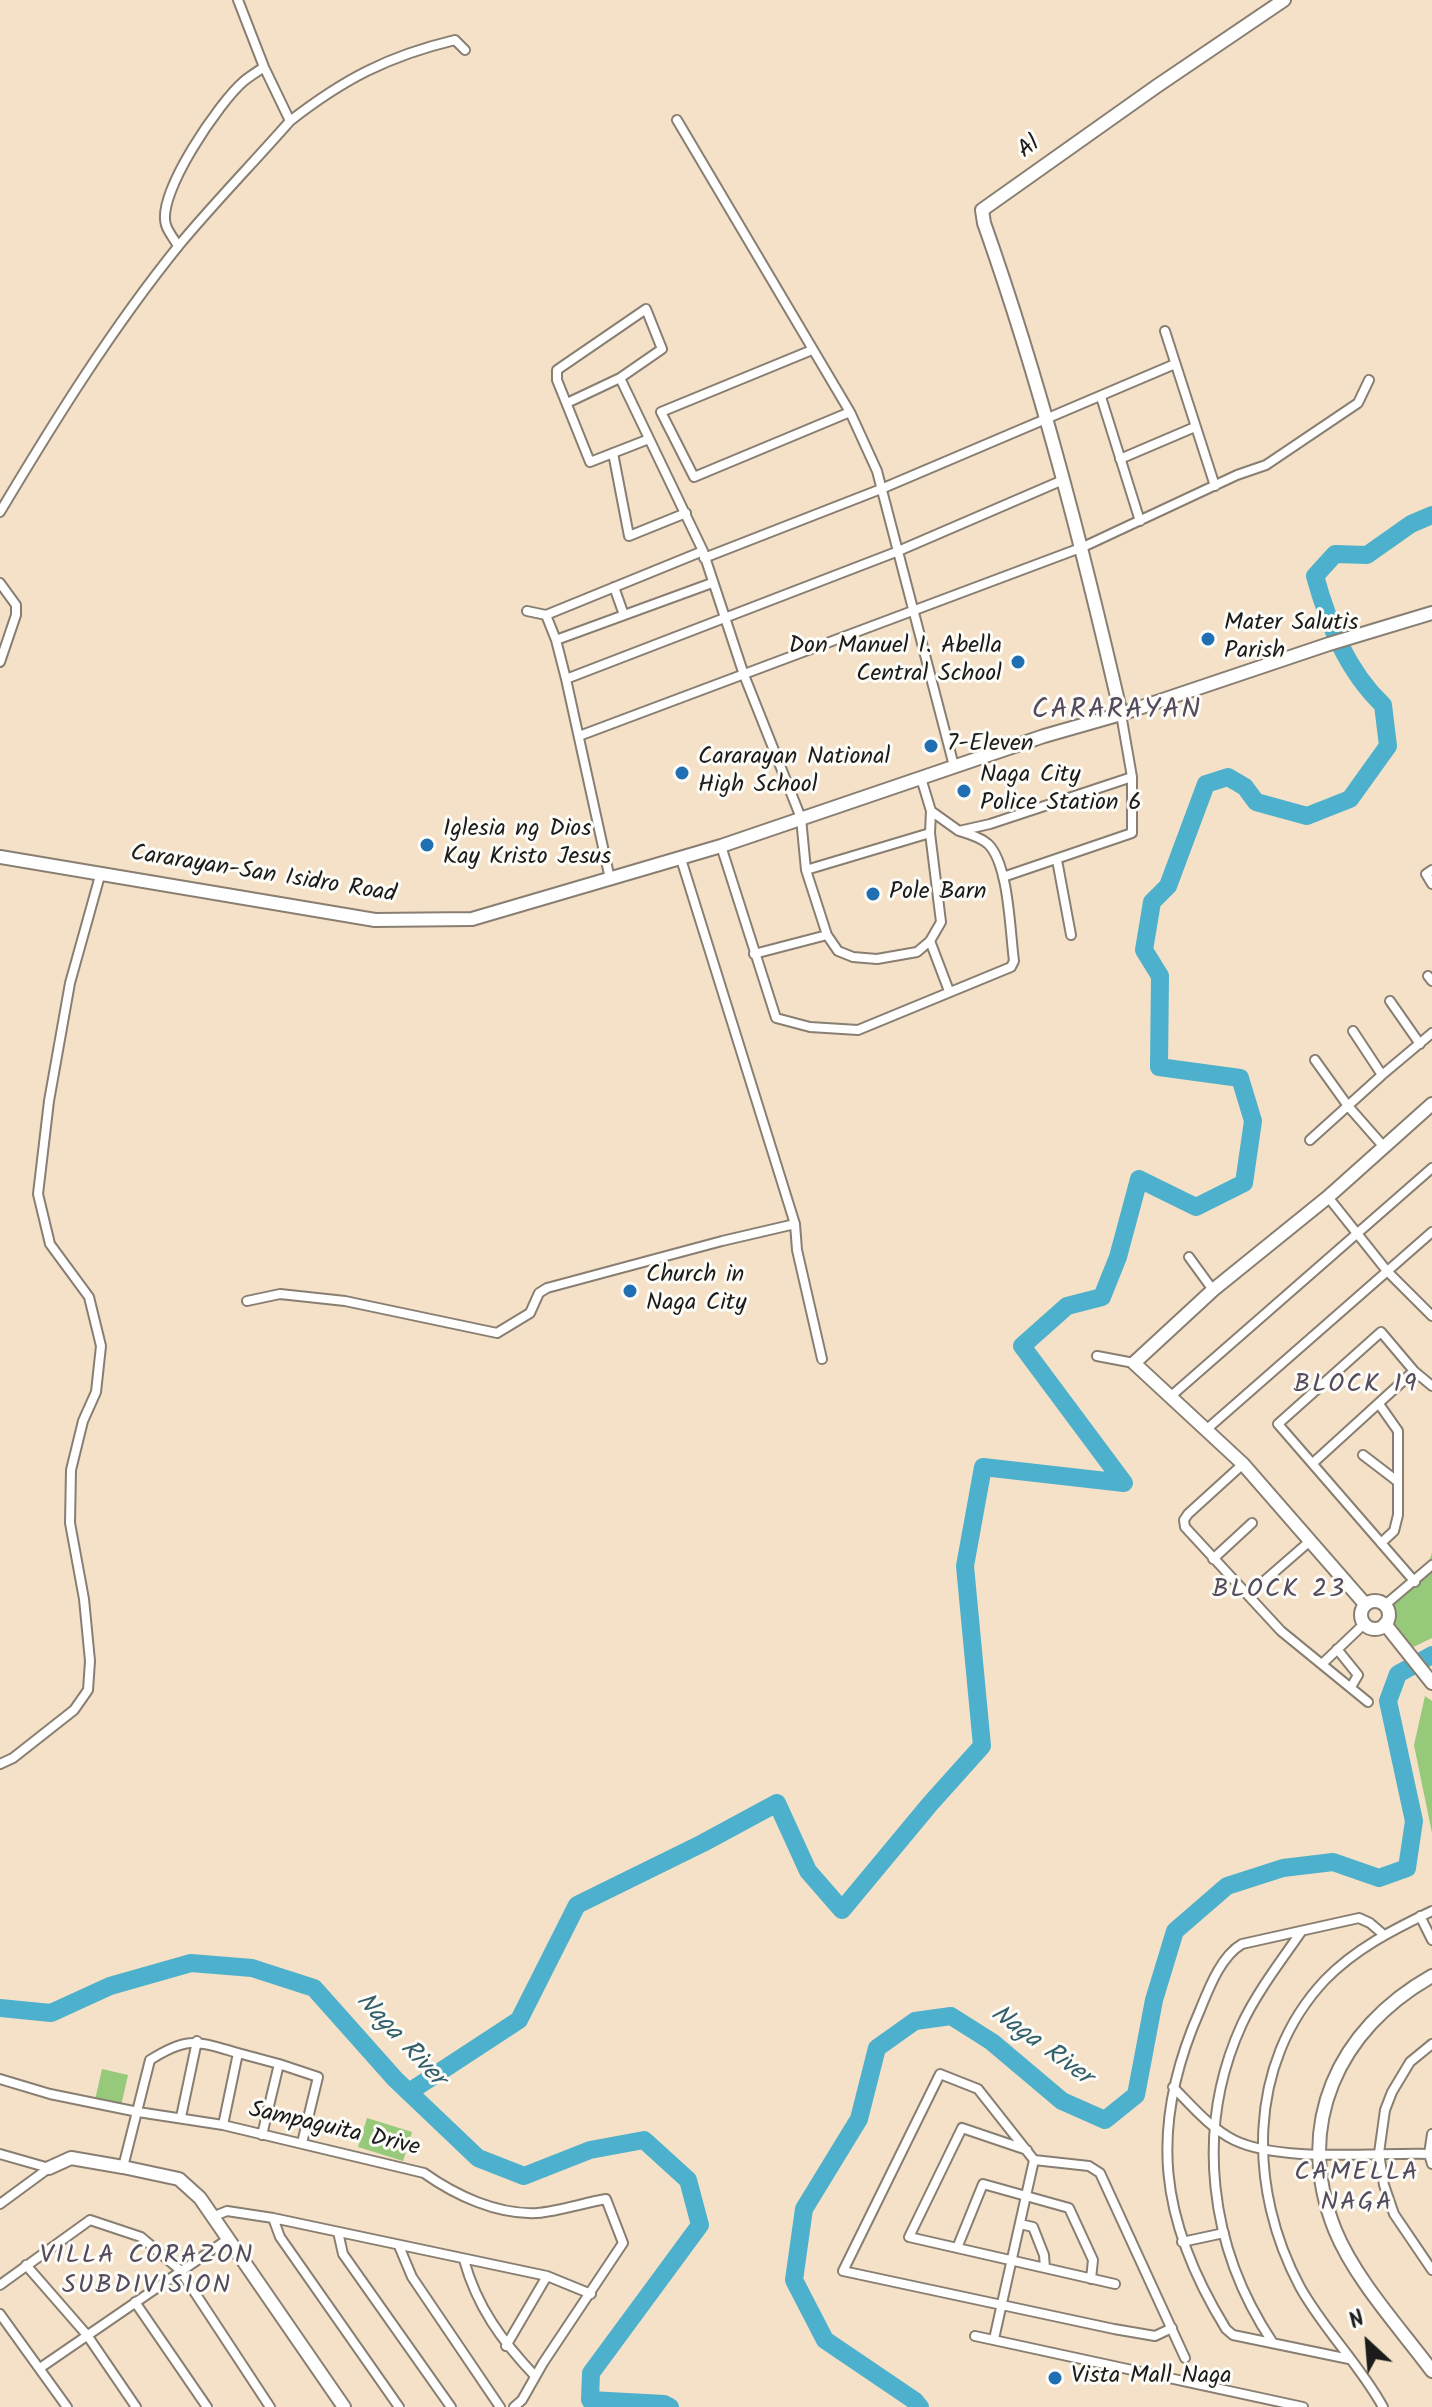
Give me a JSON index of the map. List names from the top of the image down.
{
  "streets": {
    "street": ["Al", "Cararayan-San Isidro Road", "Sampaguita Drive"]
  },
  "districts": [
    "CARARAYAN",
    "BLOCK 19",
    "BLOCK 23",
    "CAMELLA NAGA",
    "VILLA CORAZON SUBDIVISION"
  ],
  "water": ["Naga River"],
  "places": [
    "Mater Salutis Parish",
    "Don Manuel I. Abella Central School",
    "7-Eleven",
    "Cararayan National High School",
    "Naga City Police Station 6",
    "Iglesia ng Dios Kay Kristo Jesus",
    "Pole Barn",
    "Church in Naga City",
    "Vista Mall Naga"
  ],
  "north": "top left"
}
